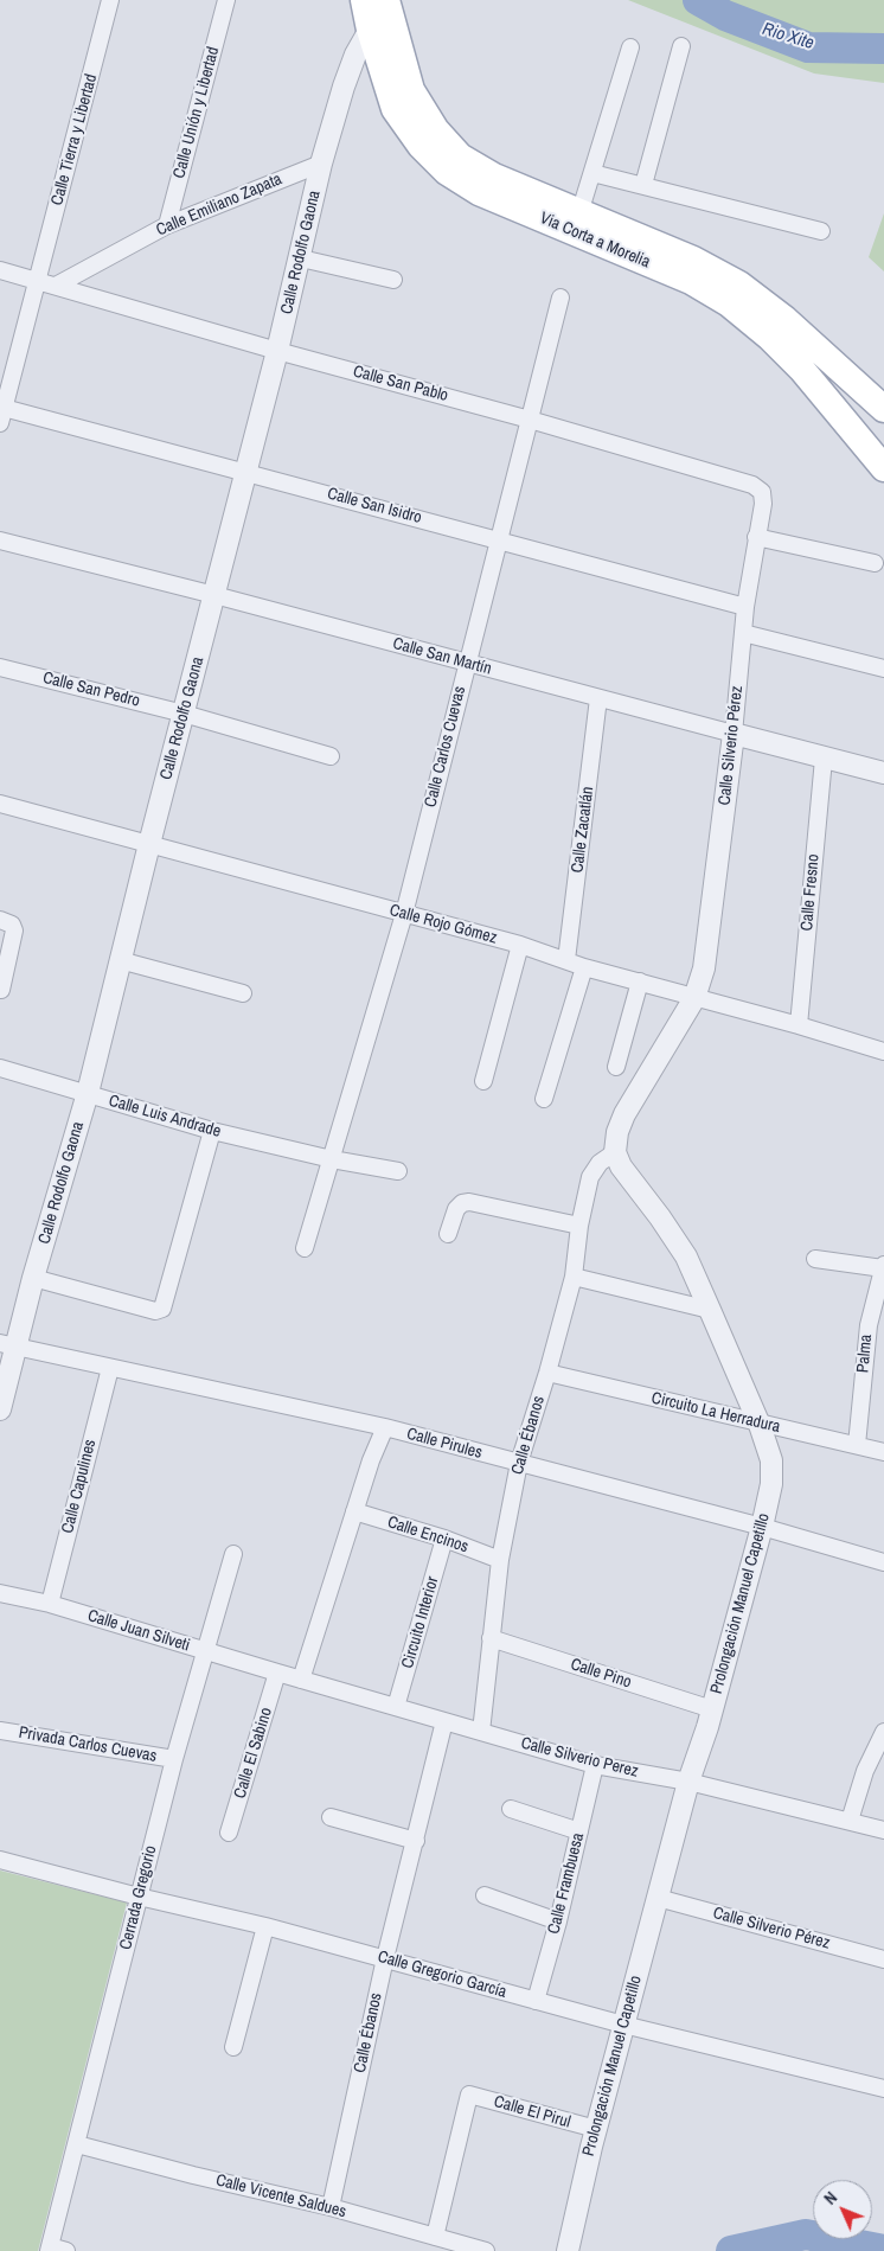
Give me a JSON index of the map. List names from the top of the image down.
{
  "streets": {
    "main road": ["Via Corta a Morelia"],
    "street": [
      "Calle Unión y Libertad",
      "Calle Tierra y Libertad",
      "Calle Emiliano Zapata",
      "Calle Rodolfo Gaona",
      "Calle San Pablo",
      "Calle San Isidro",
      "Calle San Martín",
      "Calle San Pedro",
      "Calle Silverio Pérez",
      "Calle Carlos Cuevas",
      "Calle Zacatlán",
      "Calle Fresno",
      "Calle Rojo Gómez",
      "Calle Luis Andrade",
      "Palma",
      "Circuito La Herradura",
      "Calle Ébanos",
      "Calle Pirules",
      "Calle Capulines",
      "Calle Encinos",
      "Prolongación Manuel Capetillo",
      "Circuito Interior",
      "Calle Juan Silveti",
      "Calle Pino",
      "Privada Carlos Cuevas",
      "Calle El Sabino",
      "Calle Silverio Perez",
      "Calle Frambuesa",
      "Cerrada Gregorio",
      "Calle Gregorio García",
      "Calle El Pirul",
      "Calle Vicente Saldues"
    ]
  },
  "crossings": [
    ["Calle Unión y Libertad", "Calle Emiliano Zapata"],
    ["Calle Tierra y Libertad", "Calle San Pablo"],
    ["Calle Tierra y Libertad", "Calle San Isidro"],
    ["Calle Emiliano Zapata", "Calle Rodolfo Gaona"],
    ["Calle Emiliano Zapata", "Calle San Pablo"],
    ["Via Corta a Morelia", "Calle Rodolfo Gaona"],
    ["Calle Rodolfo Gaona", "Calle San Pablo"],
    ["Calle Rodolfo Gaona", "Calle San Isidro"],
    ["Calle Rodolfo Gaona", "Calle San Martín"],
    ["Calle Rodolfo Gaona", "Calle San Pedro"],
    ["Calle Rodolfo Gaona", "Calle Rojo Gómez"],
    ["Calle Rodolfo Gaona", "Calle Luis Andrade"],
    ["Calle Rodolfo Gaona", "Calle Pirules"],
    ["Calle San Pablo", "Calle Silverio Pérez"],
    ["Calle San Pablo", "Calle Carlos Cuevas"],
    ["Calle San Isidro", "Calle Silverio Pérez"],
    ["Calle San Isidro", "Calle Carlos Cuevas"],
    ["Calle San Martín", "Calle Silverio Pérez"],
    ["Calle San Martín", "Calle Carlos Cuevas"],
    ["Calle San Martín", "Calle Zacatlán"],
    ["Calle San Martín", "Calle Fresno"],
    ["Calle Silverio Pérez", "Calle Rojo Gómez"],
    ["Calle Silverio Pérez", "Prolongación Manuel Capetillo"],
    ["Calle Carlos Cuevas", "Calle Rojo Gómez"],
    ["Calle Carlos Cuevas", "Calle Luis Andrade"],
    ["Calle Zacatlán", "Calle Rojo Gómez"],
    ["Calle Fresno", "Calle Rojo Gómez"],
    ["Palma", "Circuito La Herradura"],
    ["Circuito La Herradura", "Calle Ébanos"],
    ["Circuito La Herradura", "Prolongación Manuel Capetillo"],
    ["Calle Ébanos", "Calle Pirules"],
    ["Calle Ébanos", "Calle Encinos"],
    ["Calle Ébanos", "Prolongación Manuel Capetillo"],
    ["Calle Ébanos", "Calle Pino"],
    ["Calle Ébanos", "Calle Silverio Perez"],
    ["Calle Ébanos", "Calle Gregorio García"],
    ["Calle Ébanos", "Calle Vicente Saldues"],
    ["Calle Pirules", "Calle Capulines"],
    ["Calle Pirules", "Prolongación Manuel Capetillo"],
    ["Calle Capulines", "Calle Juan Silveti"],
    ["Calle Encinos", "Circuito Interior"],
    ["Prolongación Manuel Capetillo", "Calle Pino"],
    ["Prolongación Manuel Capetillo", "Calle Silverio Perez"],
    ["Prolongación Manuel Capetillo", "Calle Gregorio García"],
    ["Prolongación Manuel Capetillo", "Calle El Pirul"],
    ["Circuito Interior", "Calle Silverio Perez"],
    ["Calle Juan Silveti", "Calle El Sabino"],
    ["Calle Juan Silveti", "Calle Silverio Perez"],
    ["Calle Juan Silveti", "Cerrada Gregorio"],
    ["Privada Carlos Cuevas", "Cerrada Gregorio"],
    ["Calle El Sabino", "Calle Silverio Perez"],
    ["Calle Silverio Perez", "Calle Frambuesa"],
    ["Calle Frambuesa", "Calle Gregorio García"],
    ["Cerrada Gregorio", "Calle Gregorio García"],
    ["Cerrada Gregorio", "Calle Vicente Saldues"],
    ["Calle El Pirul", "Calle Vicente Saldues"]
  ],
  "water": ["Rio Xite"],
  "north": "top left"
}
